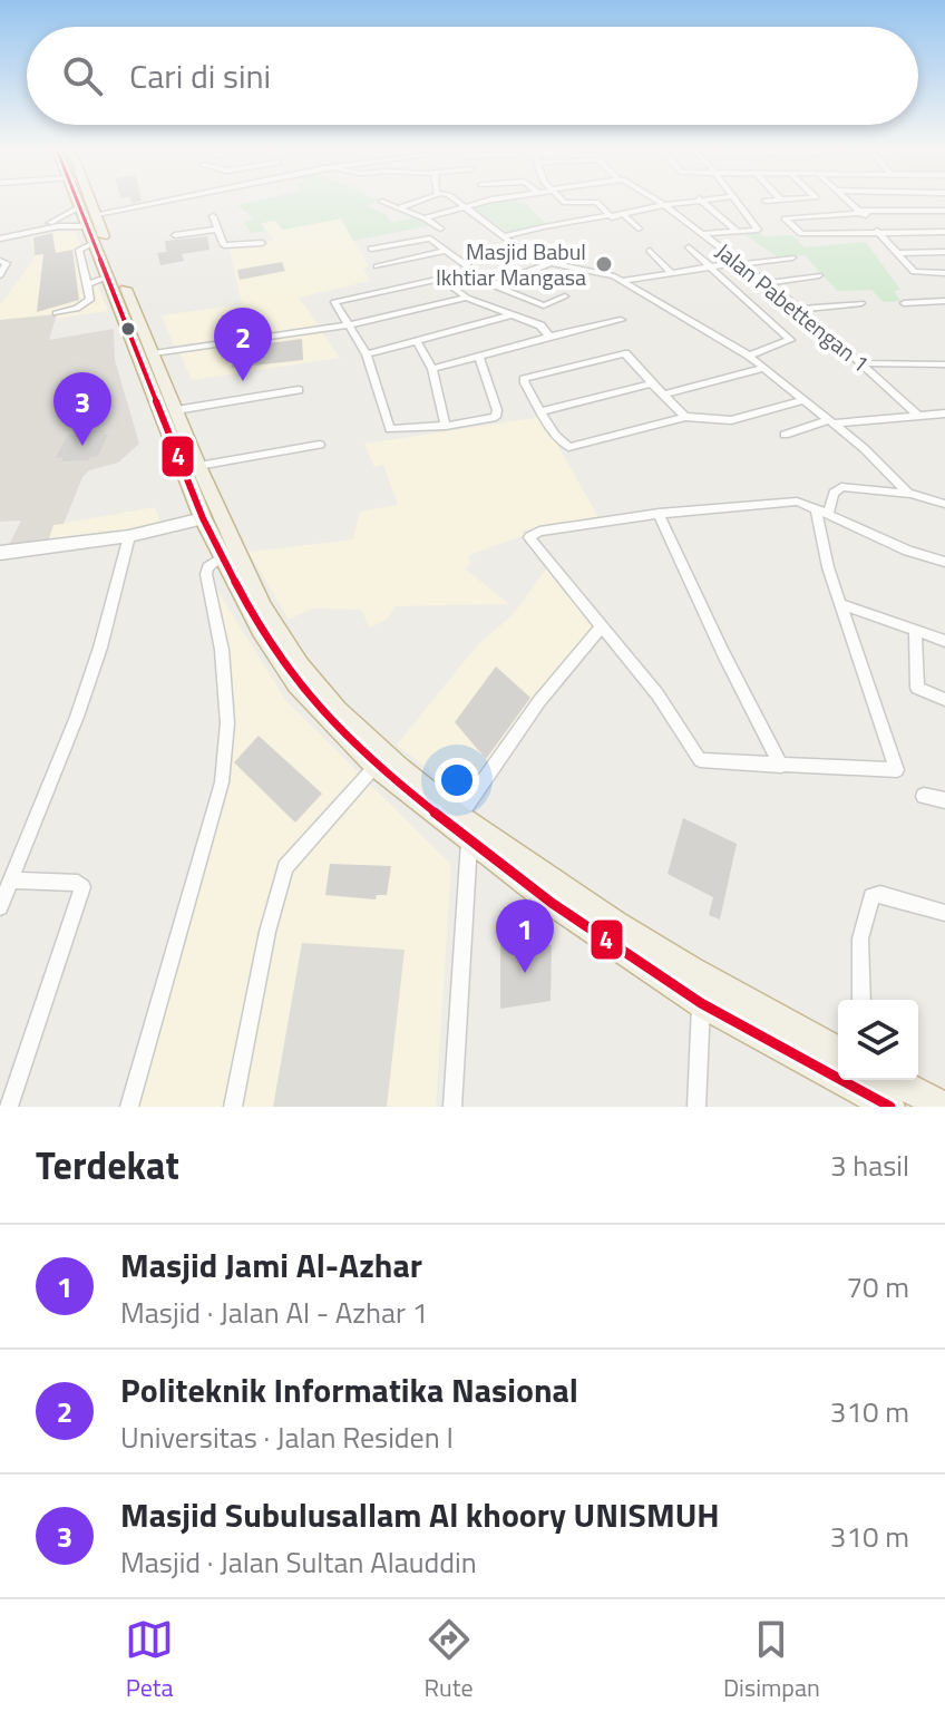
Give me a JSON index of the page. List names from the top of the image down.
{
  "streets": {
    "street": ["Jalan Pabettengan 1"]
  },
  "places": ["Masjid Babul Ikhtiar Mangasa"],
  "lines": ["transit line 4"],
  "page": {
    "search": "Cari di sini",
    "pins": ["2", "3", "1"],
    "heading": ["Terdekat", "3 hasil"],
    "list": [
      {
        "mark": "1",
        "name": "Masjid Jami Al-Azhar",
        "note": "Masjid · Jalan Al - Azhar 1",
        "value": "70 m"
      },
      {
        "mark": "2",
        "name": "Politeknik Informatika Nasional",
        "note": "Universitas · Jalan Residen I",
        "value": "310 m"
      },
      {
        "mark": "3",
        "name": "Masjid Subulusallam Al khoory UNISMUH",
        "note": "Masjid · Jalan Sultan Alauddin",
        "value": "310 m"
      }
    ],
    "nav": ["Peta", "Rute", "Disimpan"]
  }
}
